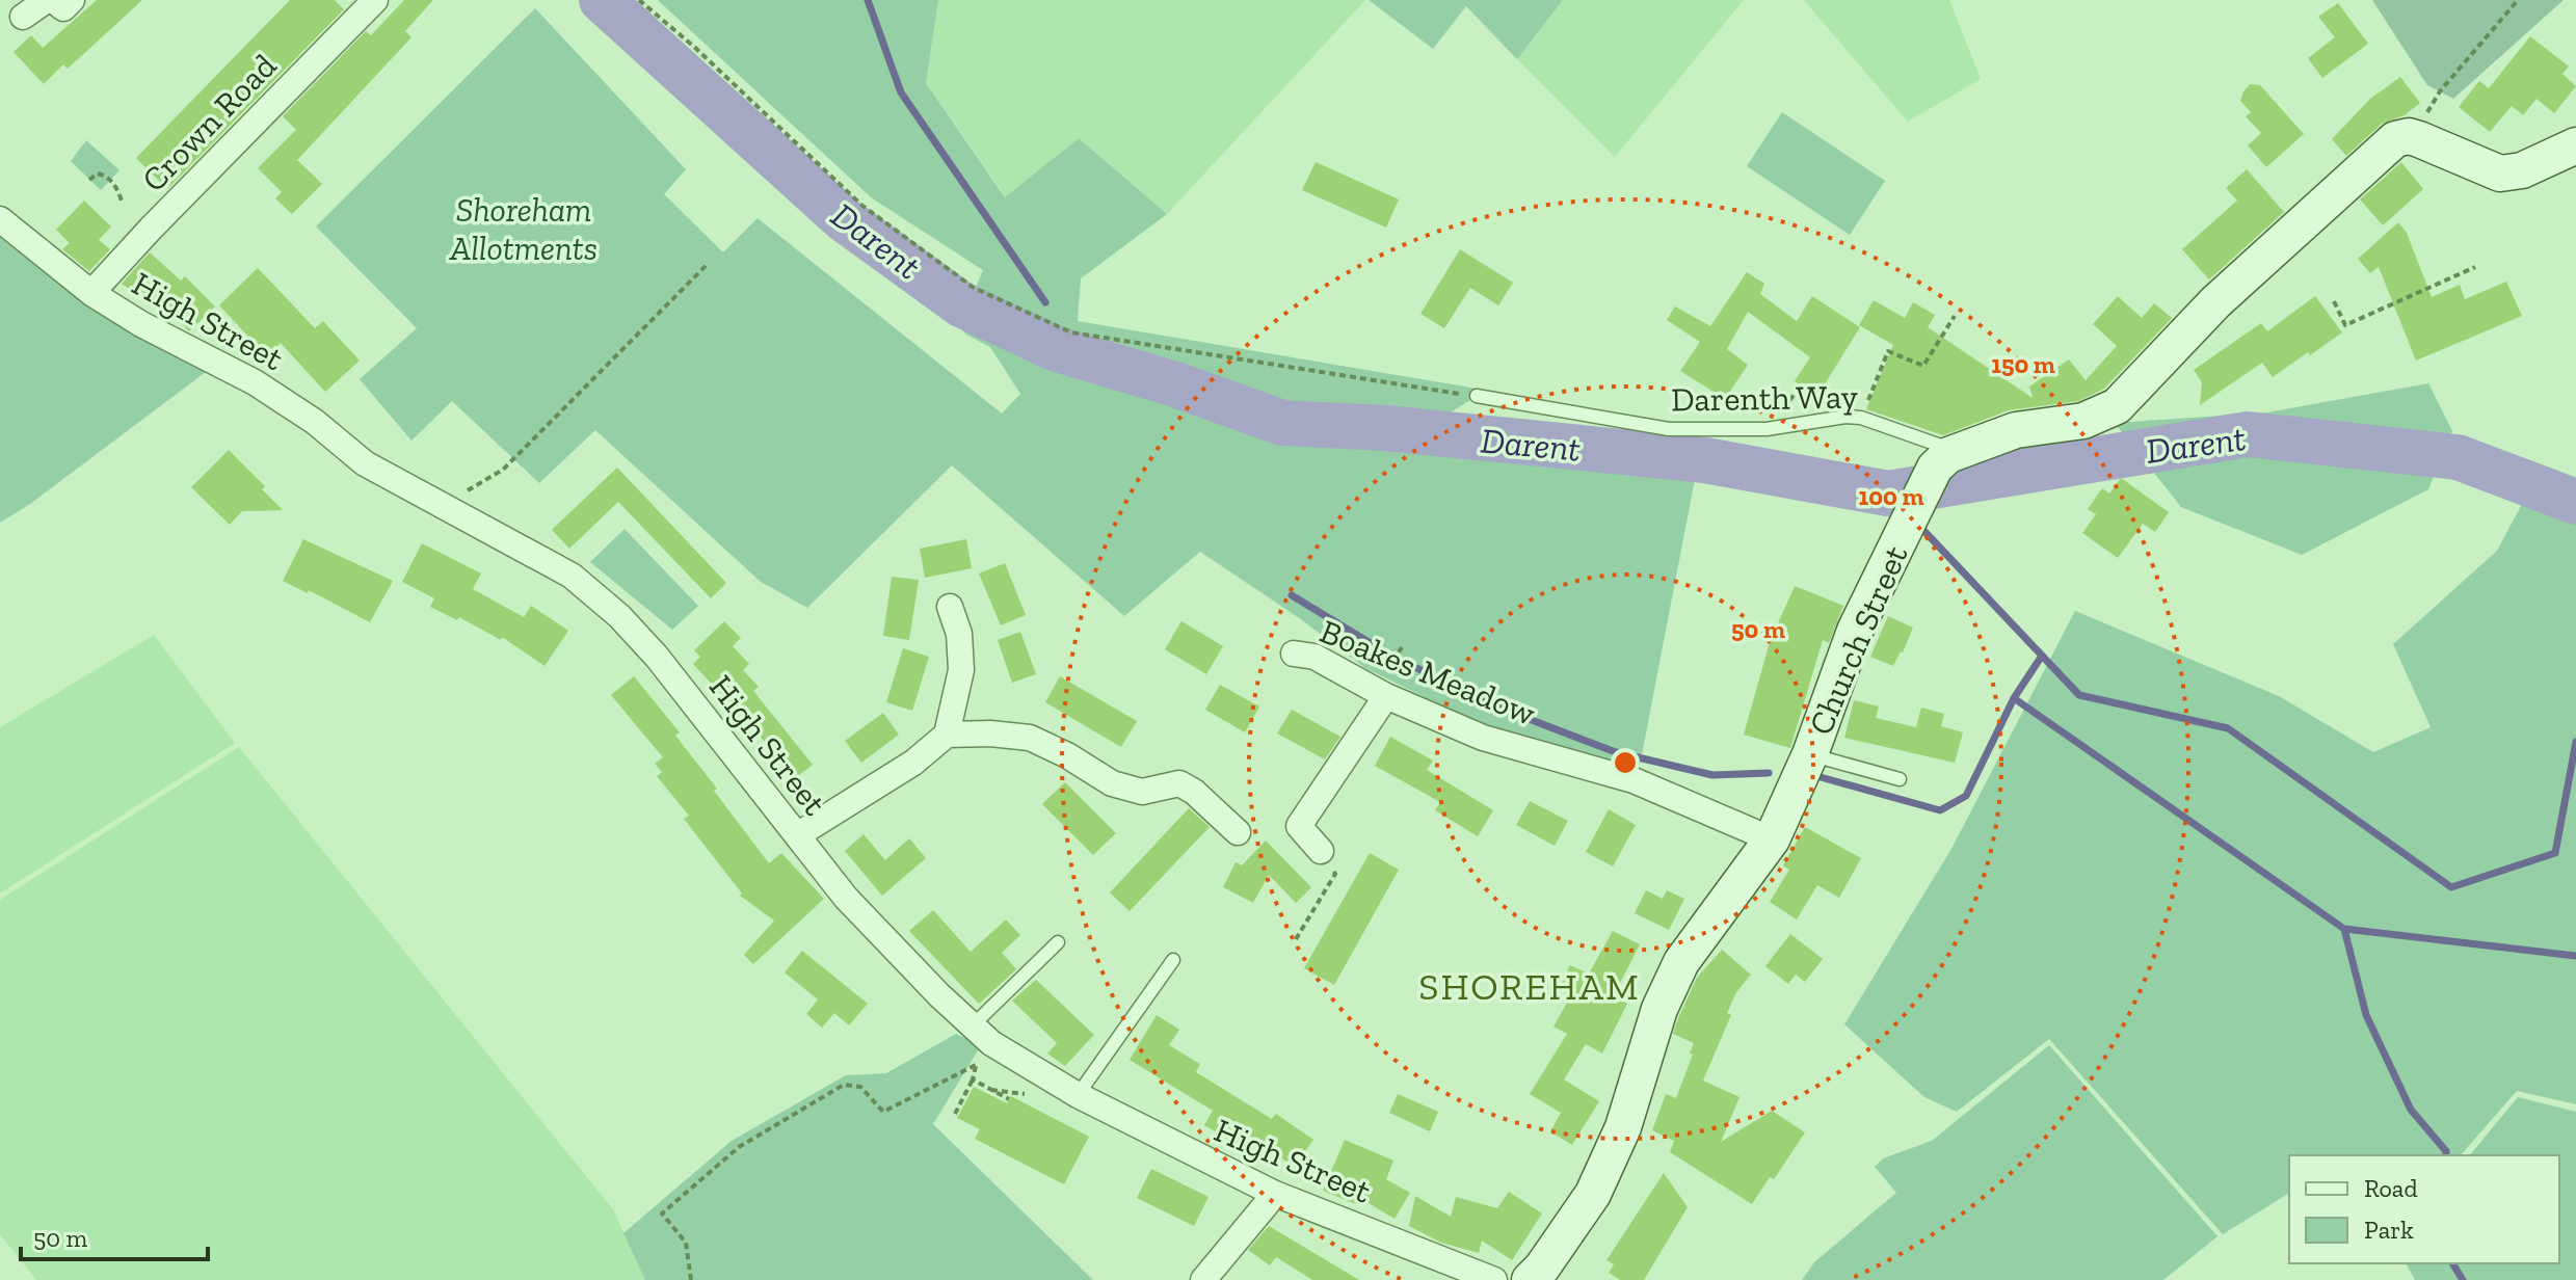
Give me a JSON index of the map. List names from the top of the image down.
{
  "streets": {
    "street": [
      "Crown Road",
      "High Street",
      "Church Street",
      "Boakes Meadow"
    ],
    "lane": ["Darenth Way"]
  },
  "crossings": [
    ["Crown Road", "High Street"],
    ["Darenth Way", "Church Street"],
    ["Church Street", "Boakes Meadow"]
  ],
  "districts": ["SHOREHAM"],
  "water": ["Darent"],
  "parks": ["Shoreham Allotments"],
  "legend": ["Road", "Park"],
  "scale_bar": "50 m",
  "rings": ["150 m", "100 m", "50 m"]
}
